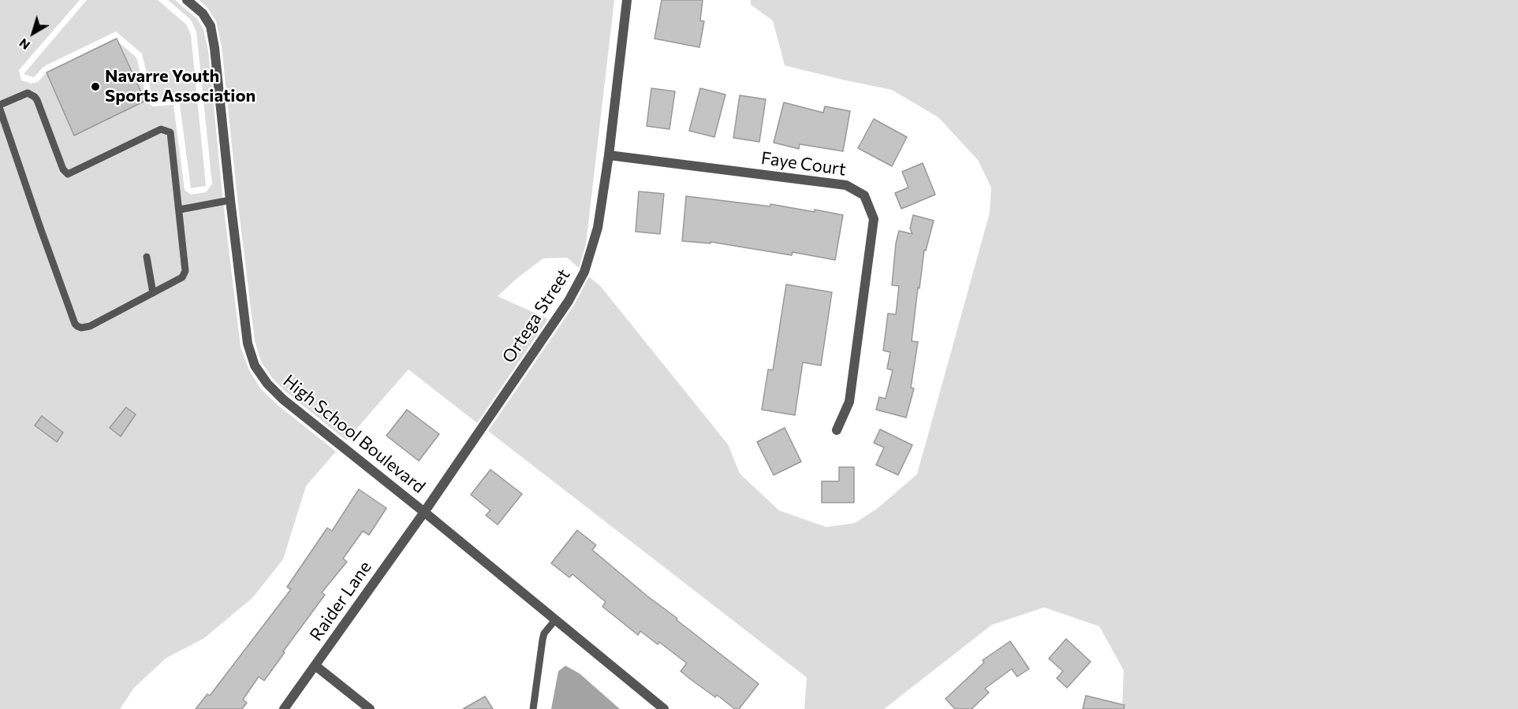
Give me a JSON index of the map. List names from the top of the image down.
{
  "streets": {
    "street": [
      "Faye Court",
      "Ortega Street",
      "High School Boulevard",
      "Raider Lane"
    ]
  },
  "crossings": [
    ["Faye Court", "Ortega Street"],
    ["Ortega Street", "High School Boulevard"],
    ["Ortega Street", "Raider Lane"],
    ["High School Boulevard", "Raider Lane"]
  ],
  "places": ["Navarre Youth Sports Association"],
  "north": "bottom left"
}
